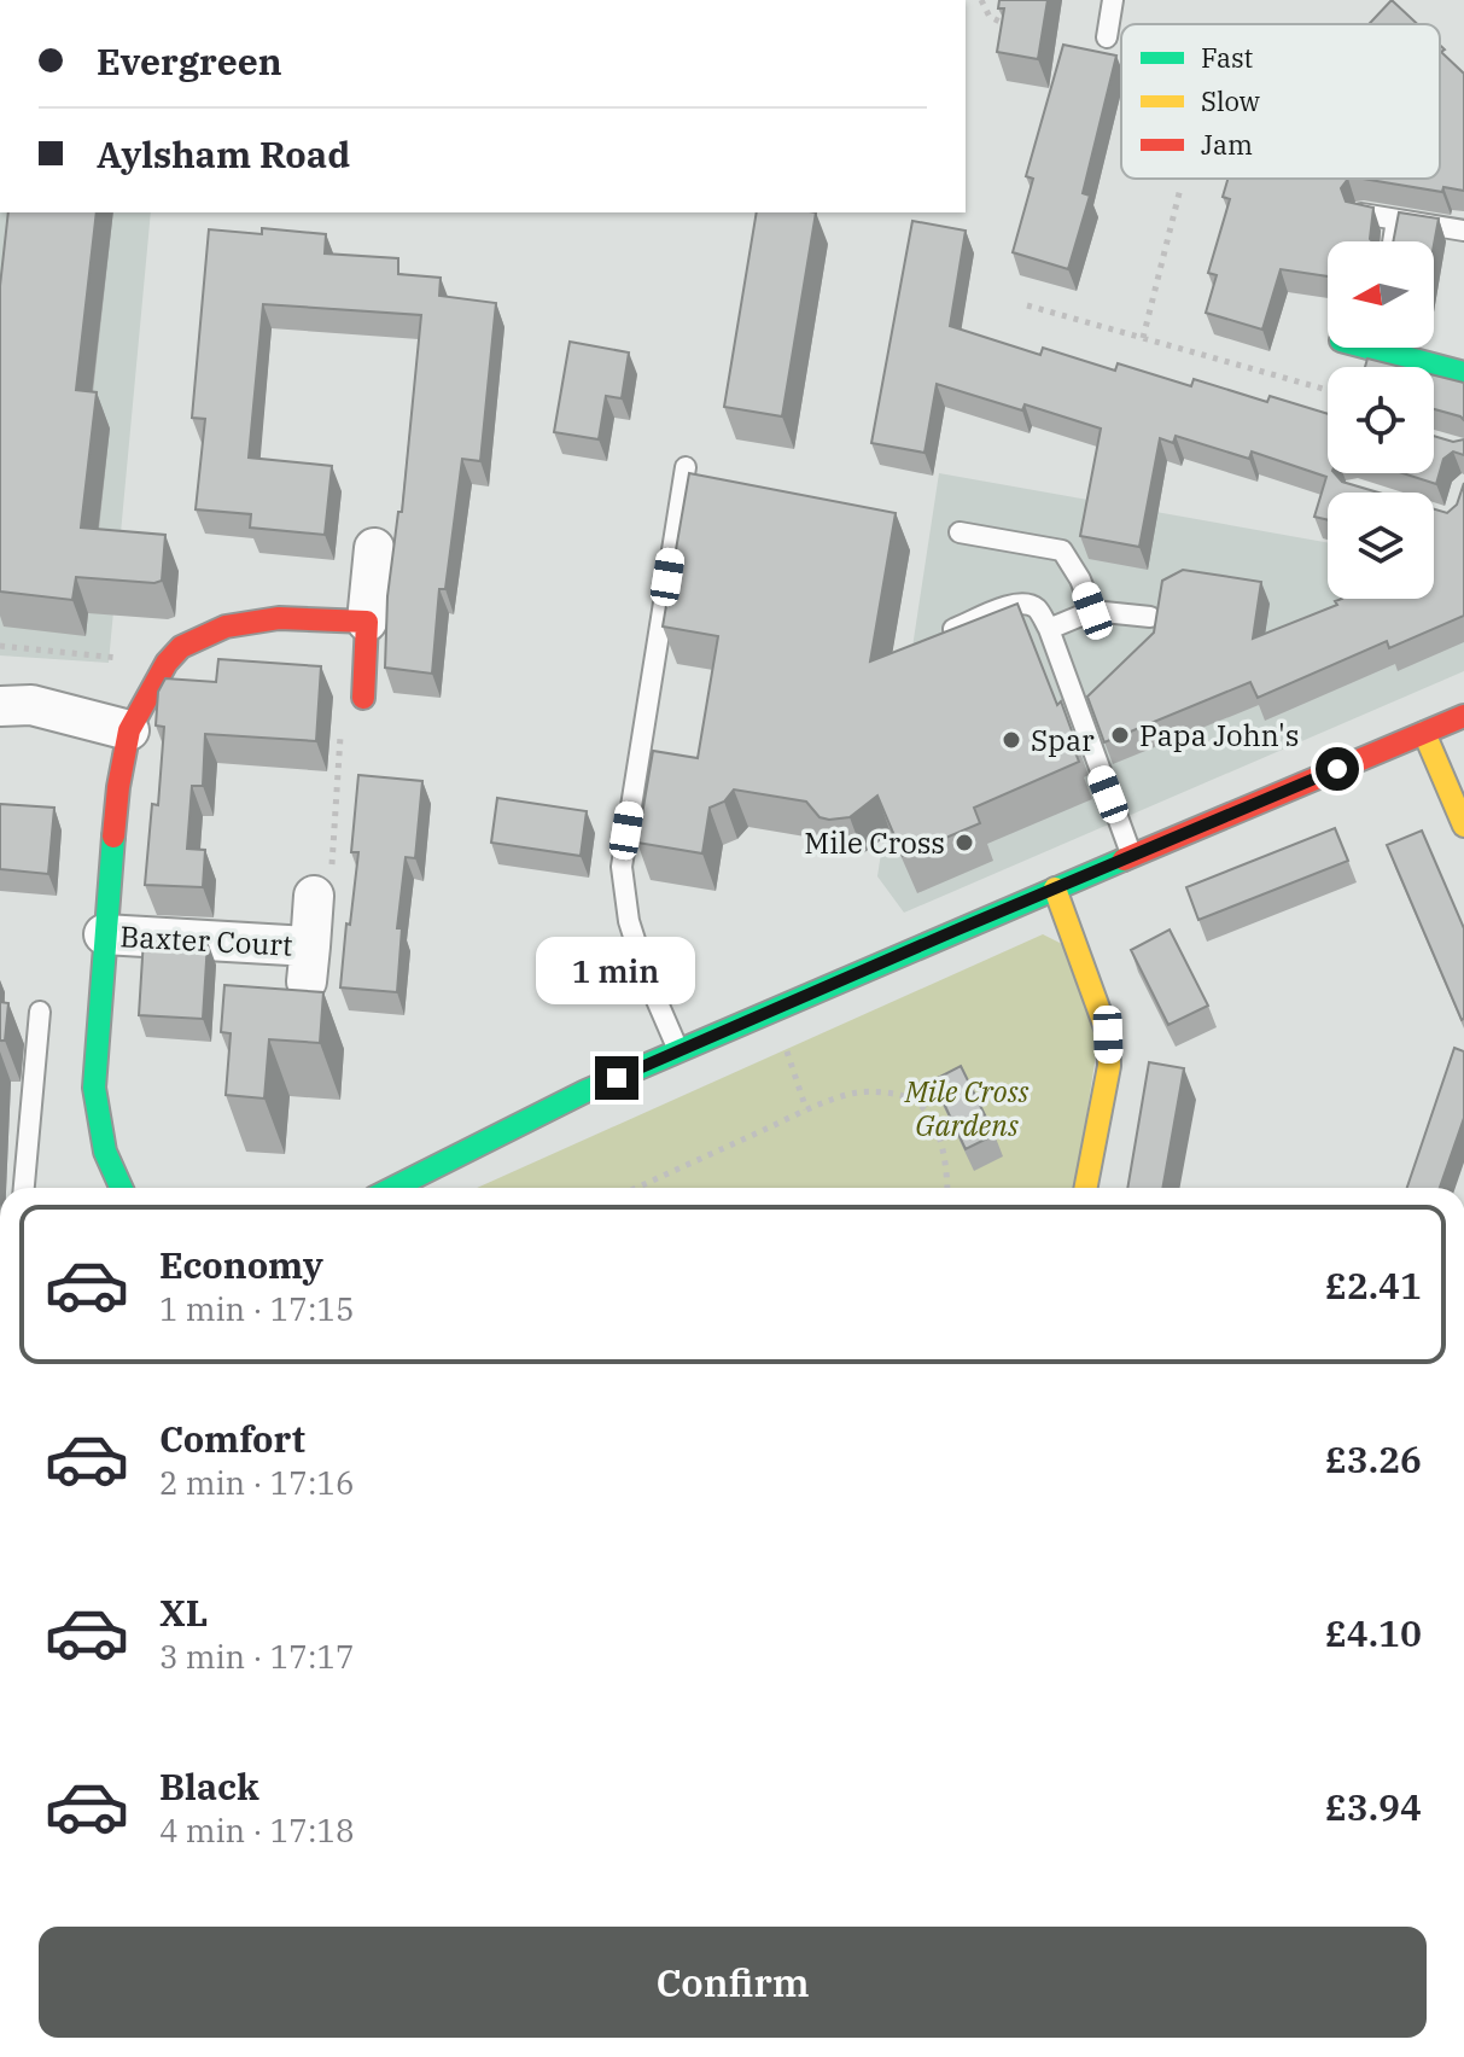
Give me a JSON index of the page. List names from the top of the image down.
{
  "streets": {
    "street": ["Baxter Court"]
  },
  "parks": ["Mile Cross Gardens"],
  "places": ["Papa John's", "Spar", "Mile Cross"],
  "legend": ["Fast", "Slow", "Jam"],
  "north": "left",
  "page": {
    "banner": ["Evergreen", "Aylsham Road"],
    "bubble": "1 min",
    "list": [
      {
        "name": "Economy",
        "note": "1 min · 17:15",
        "value": "£2.41"
      },
      {
        "name": "Comfort",
        "note": "2 min · 17:16",
        "value": "£3.26"
      },
      {
        "name": "XL",
        "note": "3 min · 17:17",
        "value": "£4.10"
      },
      {
        "name": "Black",
        "note": "4 min · 17:18",
        "value": "£3.94"
      }
    ],
    "buttons": "Confirm"
  }
}
